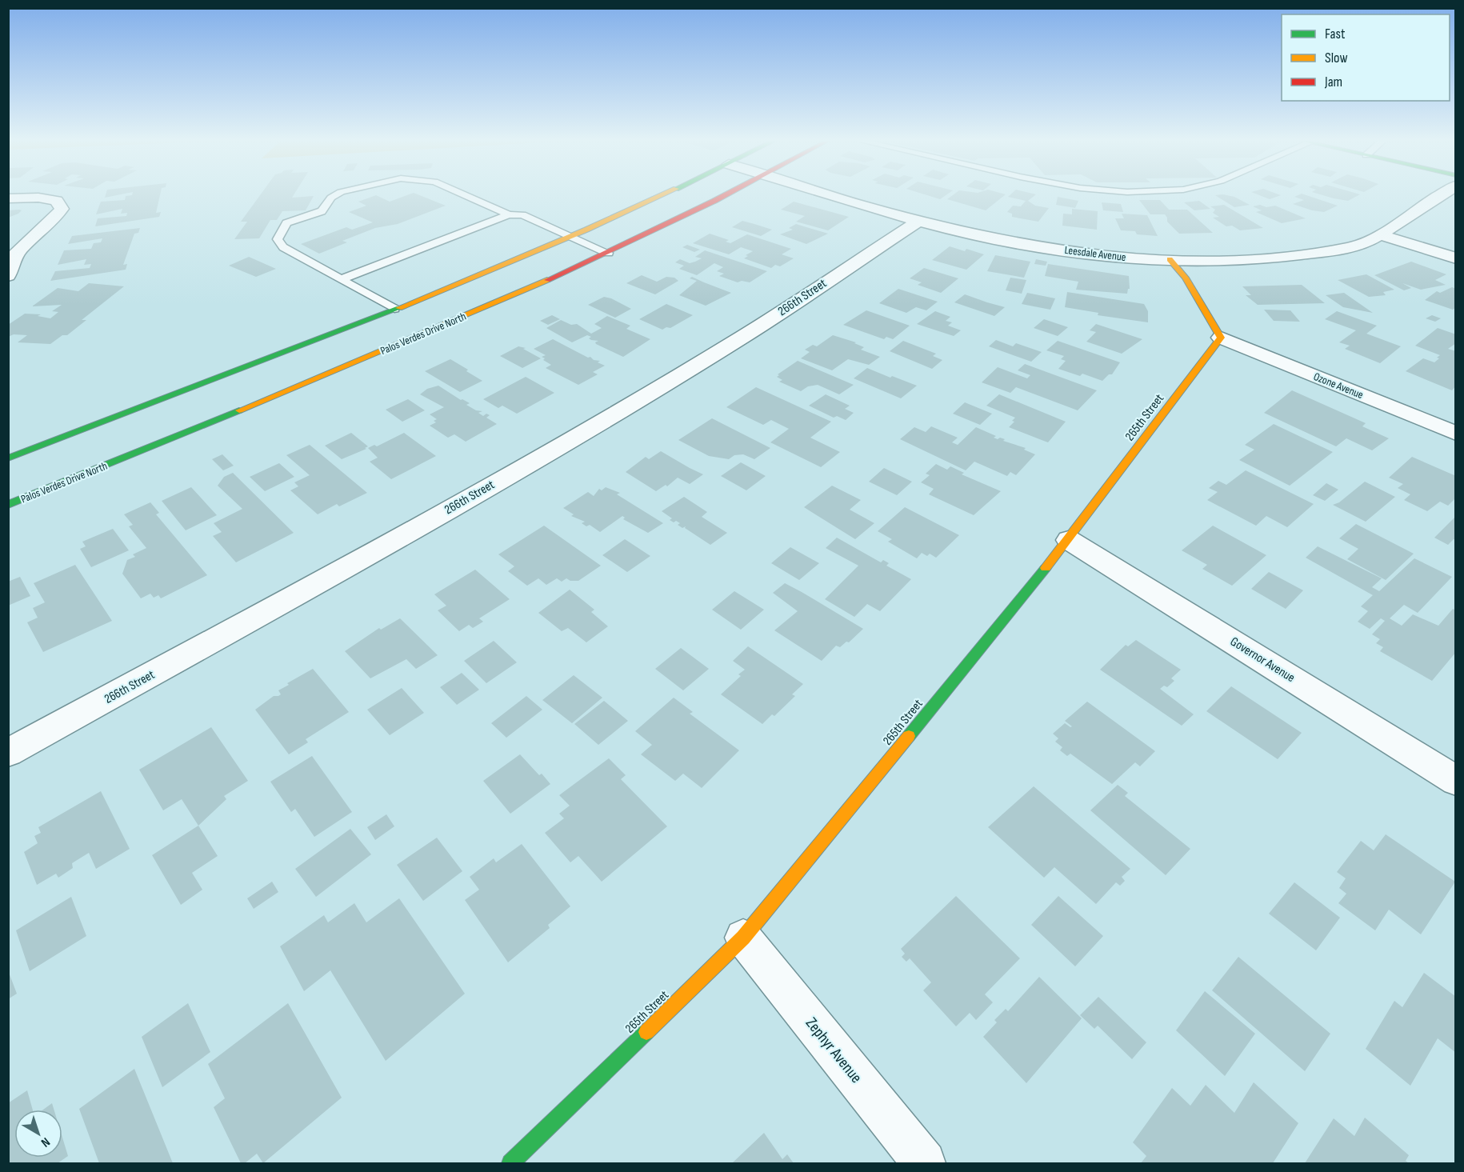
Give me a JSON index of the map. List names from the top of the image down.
{
  "streets": {
    "main road": ["Palos Verdes Drive North", "265th Street"],
    "street": [
      "Leesdale Avenue",
      "266th Street",
      "Ozone Avenue",
      "Governor Avenue",
      "Zephyr Avenue"
    ]
  },
  "crossings": [
    ["Leesdale Avenue", "266th Street"],
    ["Ozone Avenue", "265th Street"],
    ["265th Street", "Governor Avenue"],
    ["265th Street", "Zephyr Avenue"]
  ],
  "legend": ["Fast", "Slow", "Jam"],
  "north": "bottom right"
}
